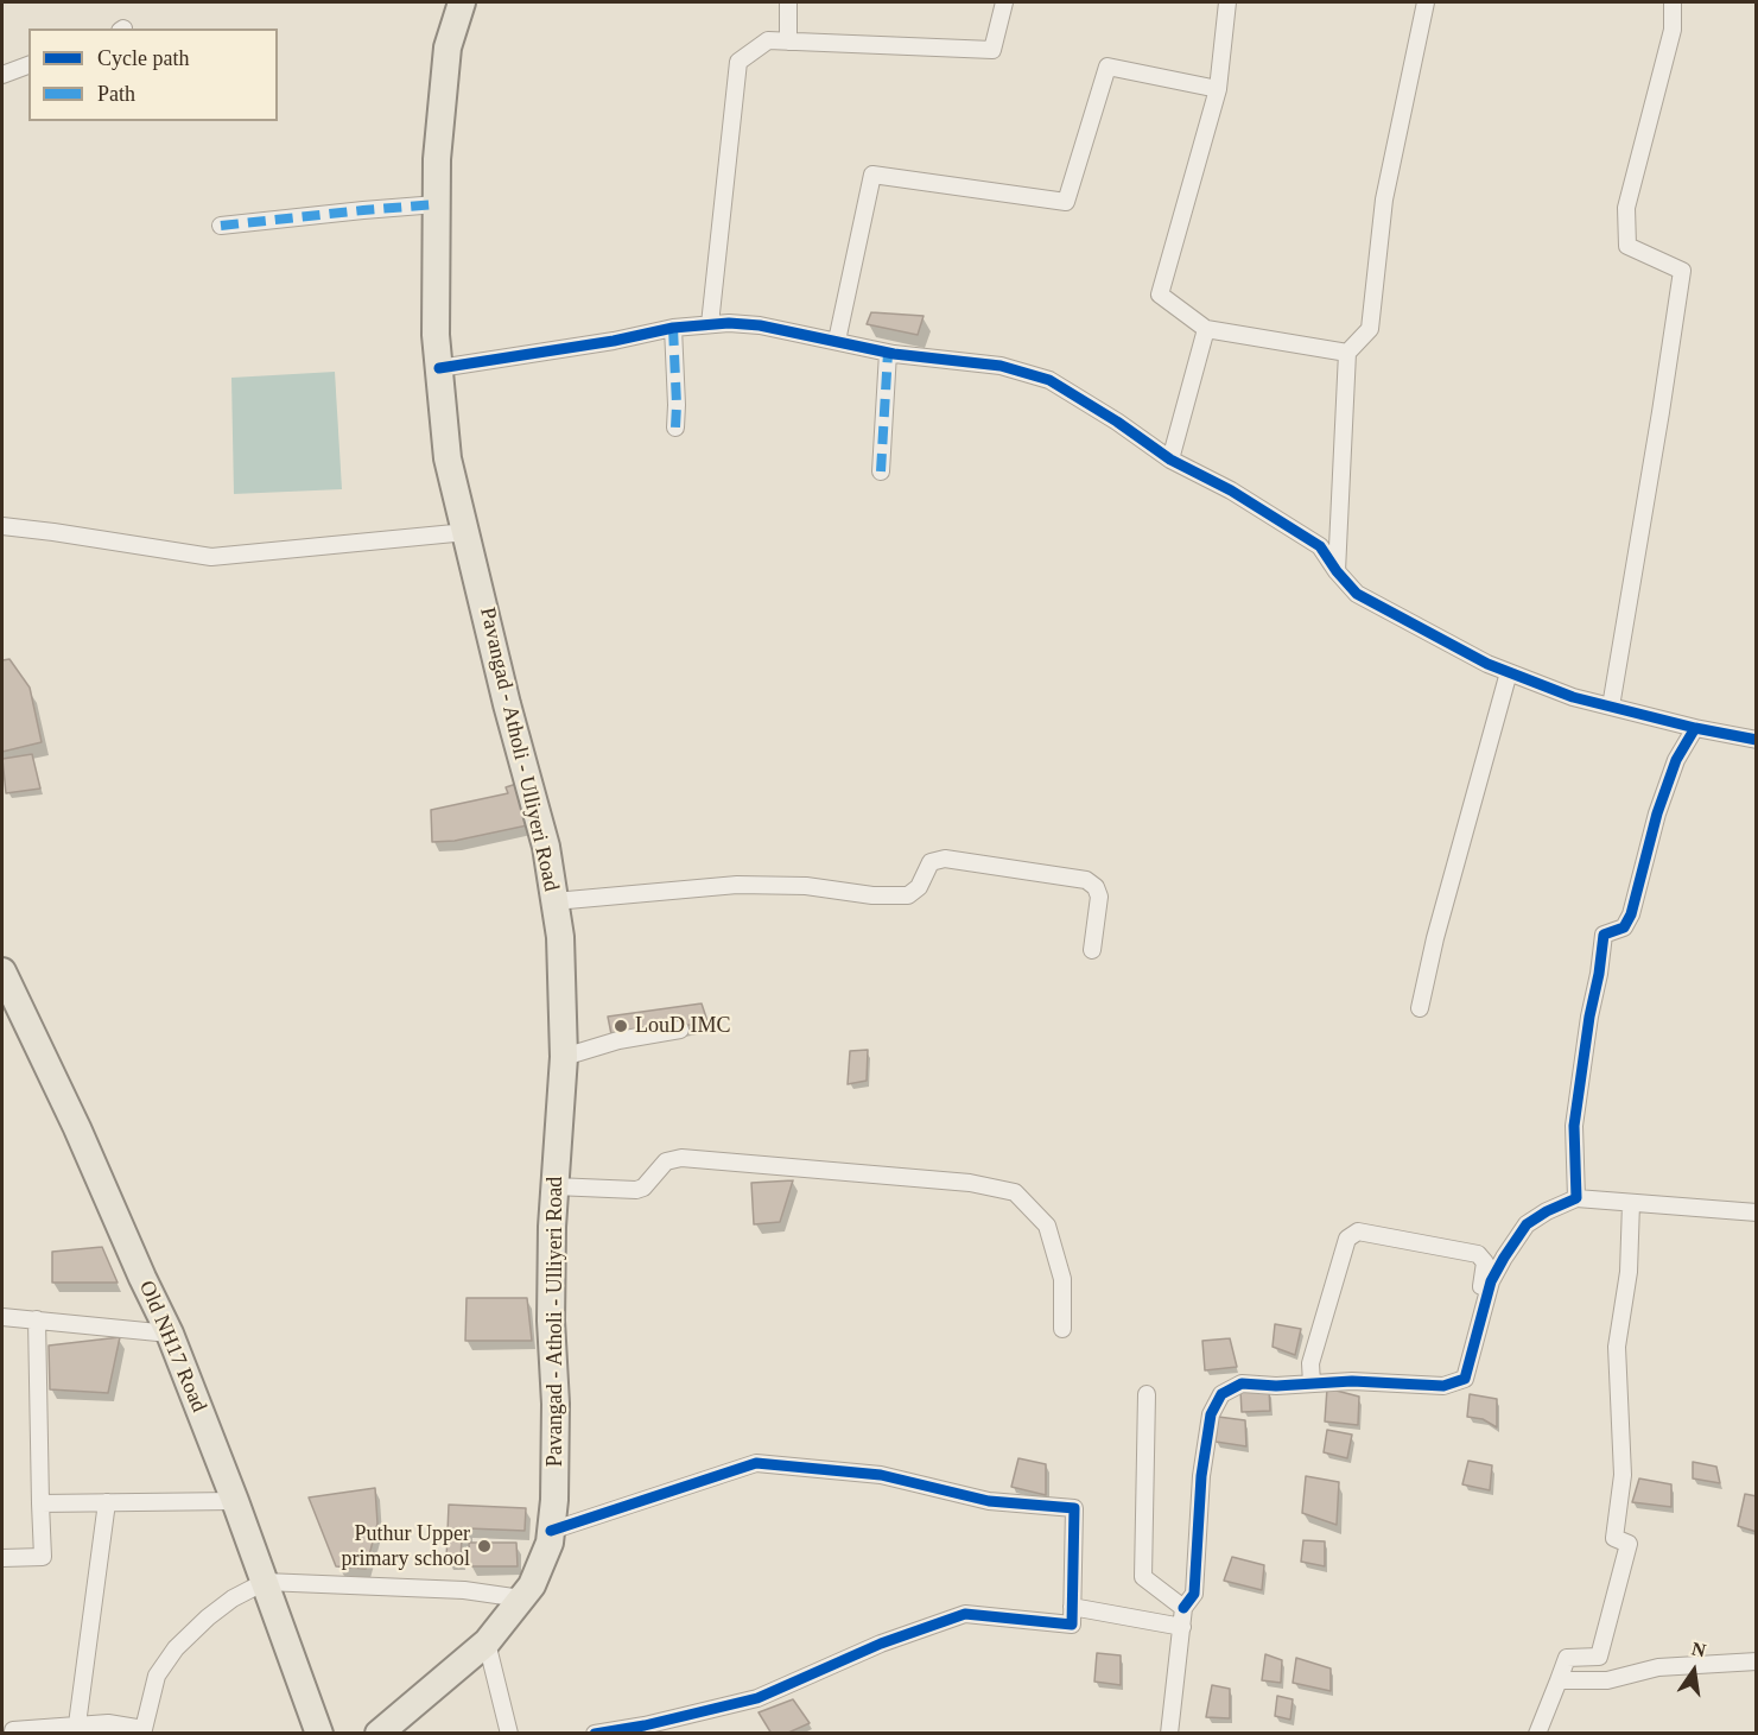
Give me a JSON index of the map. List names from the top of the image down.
{
  "streets": {
    "main road": ["Pavangad - Atholi - Ulliyeri Road", "Old NH17 Road"]
  },
  "places": ["LouD IMC", "Puthur Upper primary school"],
  "legend": ["Cycle path", "Path"],
  "north": "top"
}
